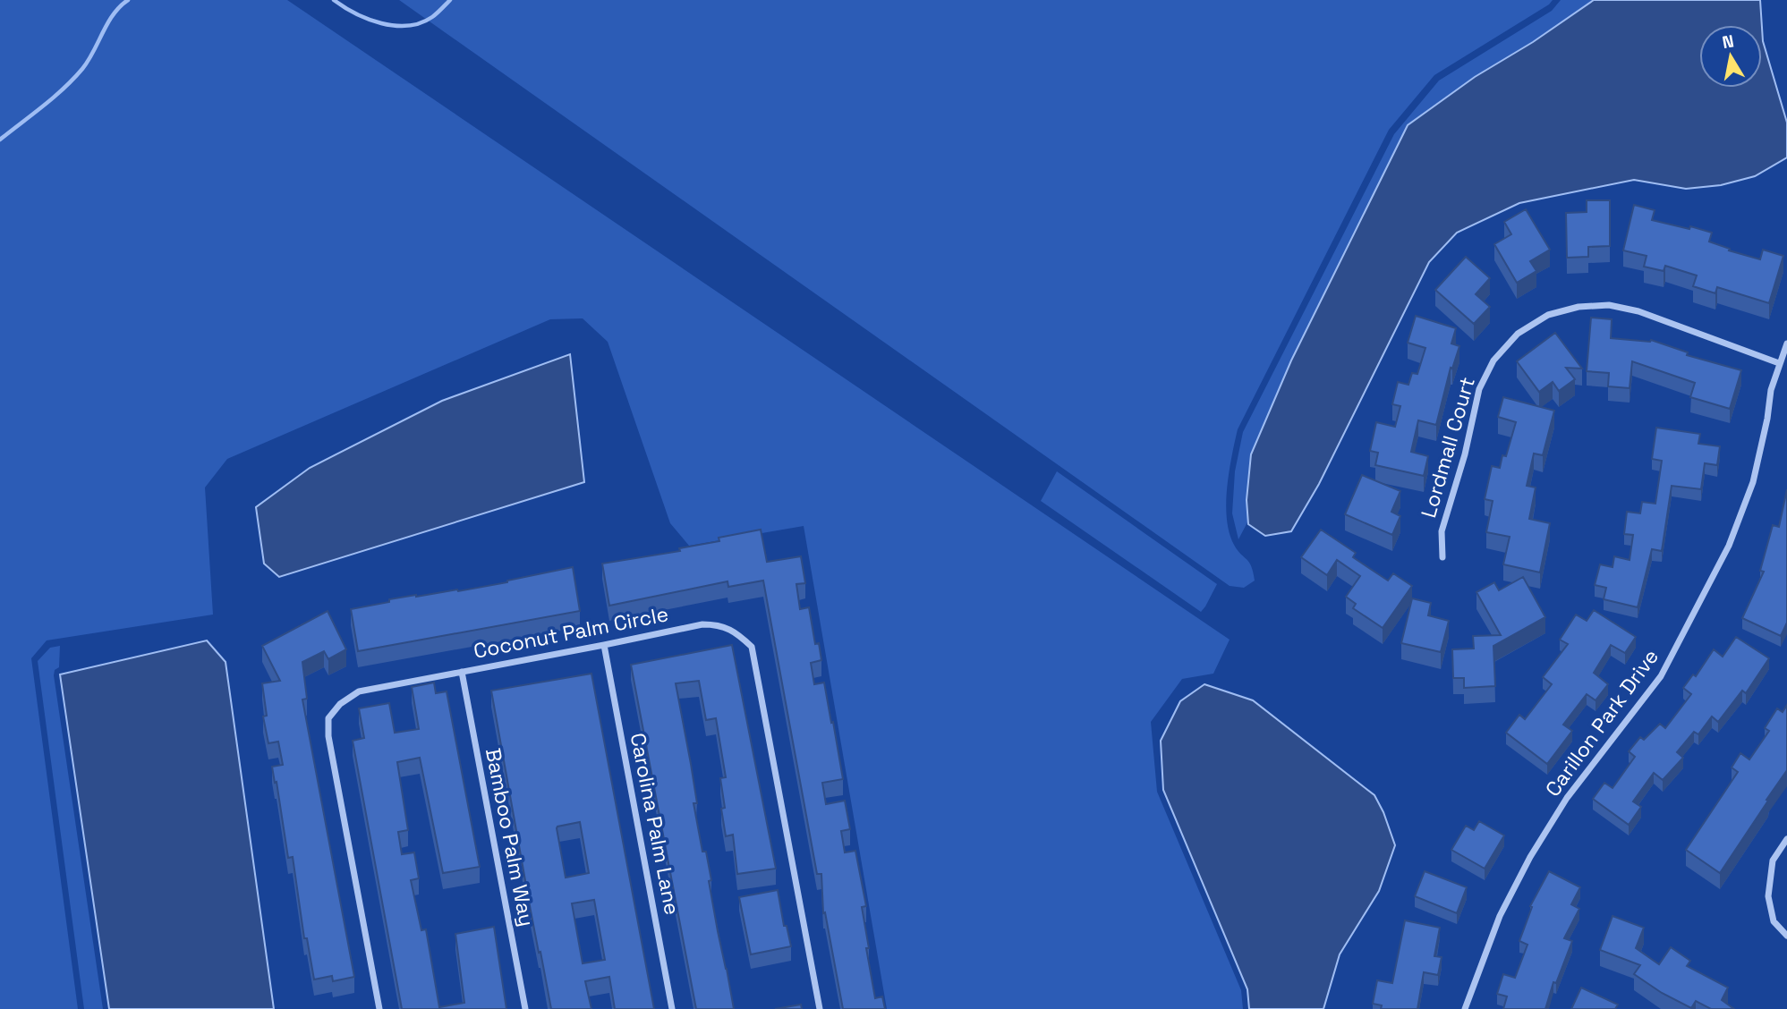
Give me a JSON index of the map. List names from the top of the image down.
{
  "streets": {
    "street": [
      "Lordmall Court",
      "Coconut Palm Circle",
      "Carillon Park Drive",
      "Carolina Palm Lane",
      "Bamboo Palm Way"
    ]
  },
  "crossings": [
    ["Lordmall Court", "Carillon Park Drive"],
    ["Coconut Palm Circle", "Carolina Palm Lane"],
    ["Coconut Palm Circle", "Bamboo Palm Way"]
  ],
  "north": "top"
}
